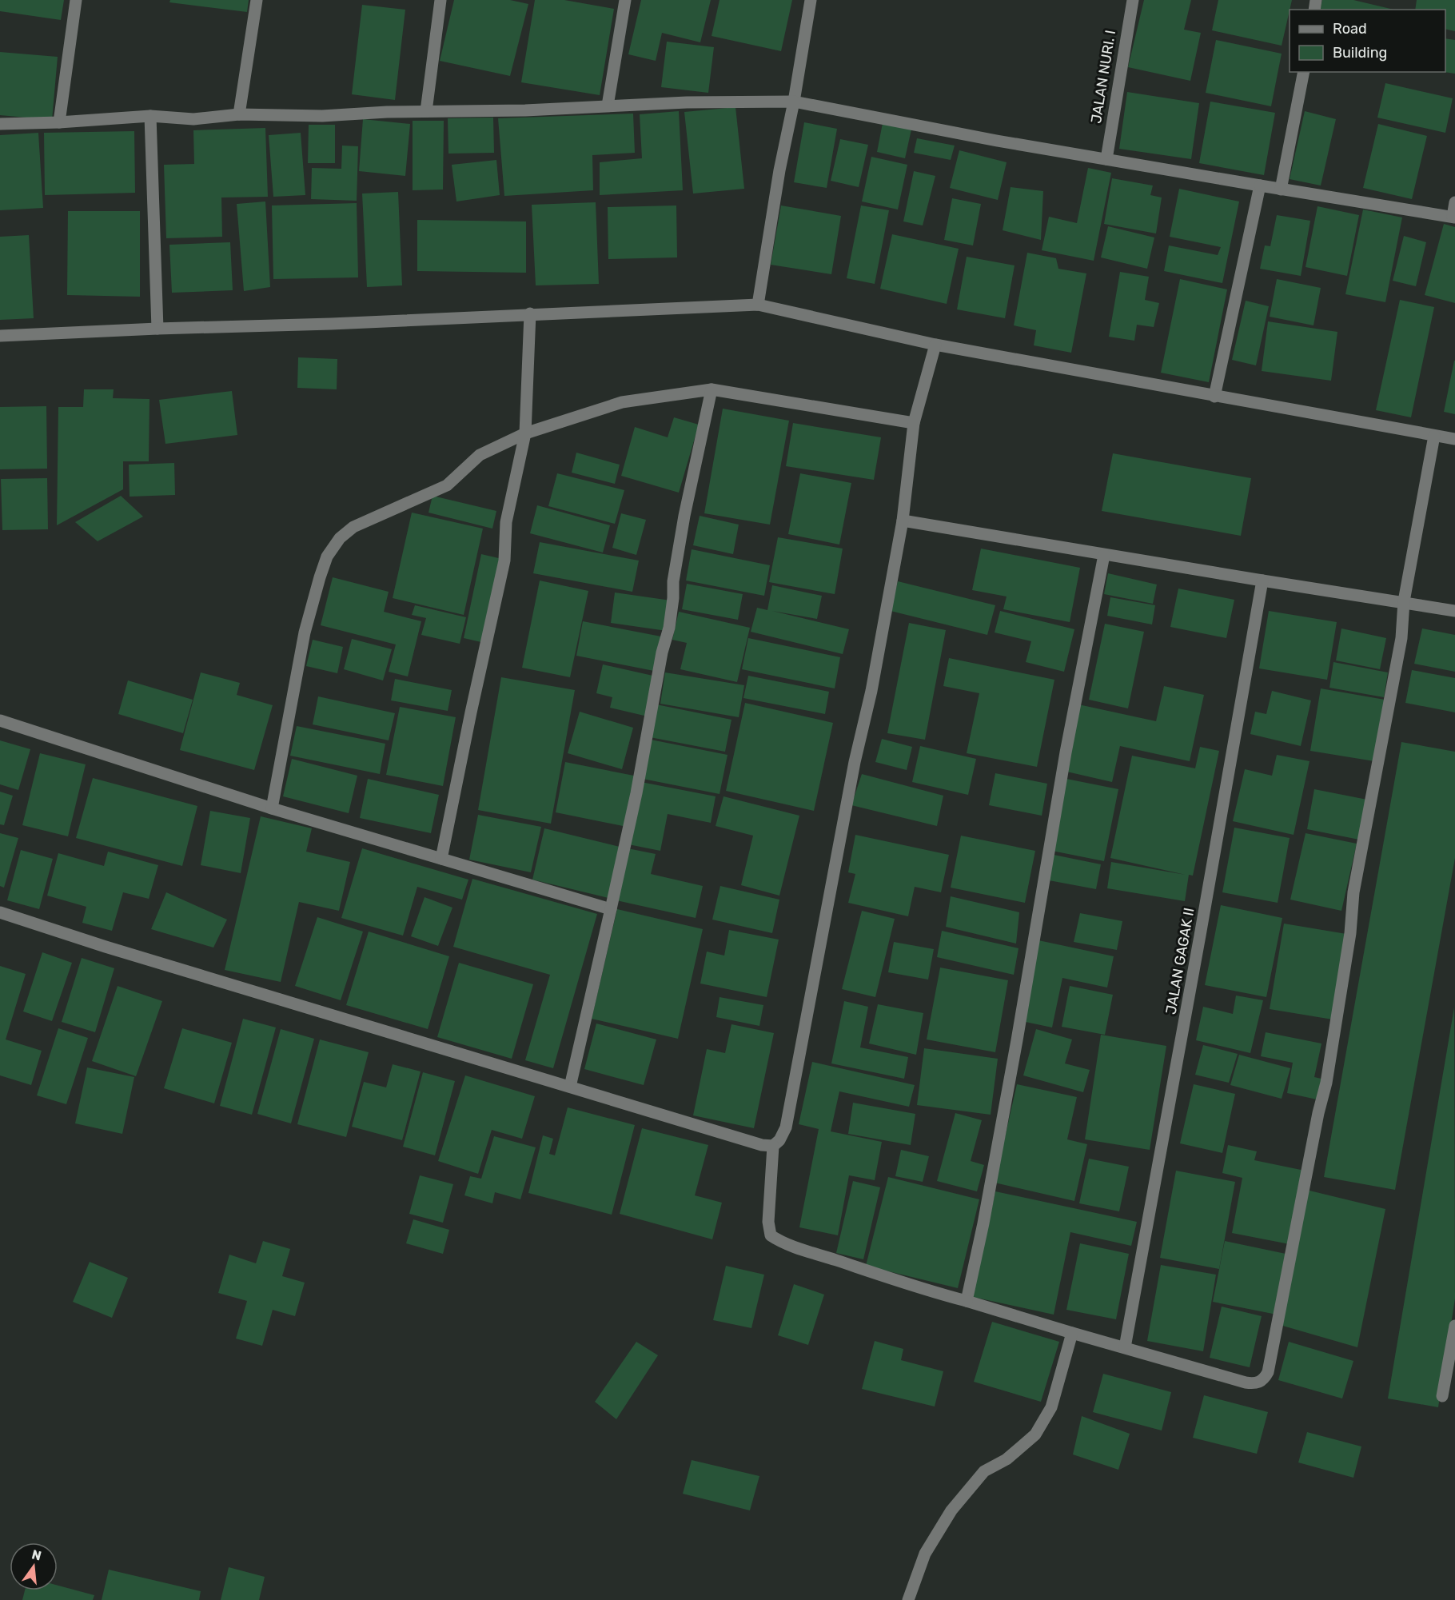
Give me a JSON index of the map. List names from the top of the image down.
{
  "streets": {
    "street": ["JALAN NURI. I", "JALAN GAGAK II"]
  },
  "legend": ["Road", "Building"],
  "north": "top"
}
